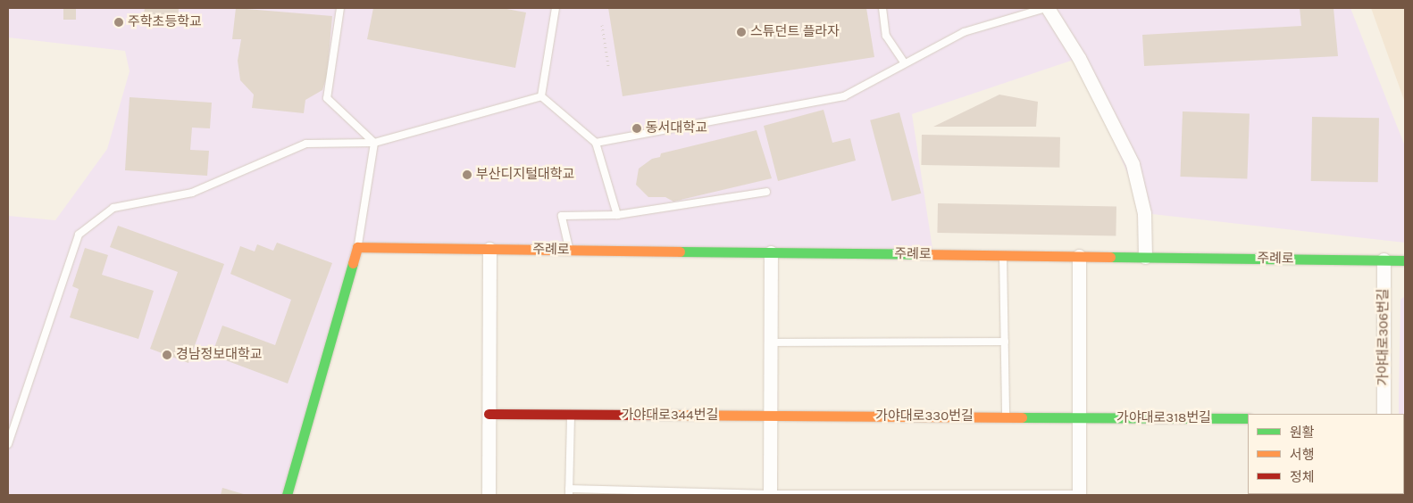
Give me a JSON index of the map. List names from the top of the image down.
{
  "streets": {
    "street": [
      "주례로",
      "가야대로306번길",
      "가야대로344번길",
      "가야대로330번길",
      "가야대로318번길"
    ]
  },
  "crossings": [
    ["주례로", "가야대로306번길"],
    ["가야대로344번길", "가야대로330번길"],
    ["가야대로330번길", "가야대로318번길"]
  ],
  "places": [
    "주학초등학교",
    "스튜던트 플라자",
    "동서대학교",
    "부산디지털대학교",
    "경남정보대학교"
  ],
  "legend": ["원활", "서행", "정체"]
}
